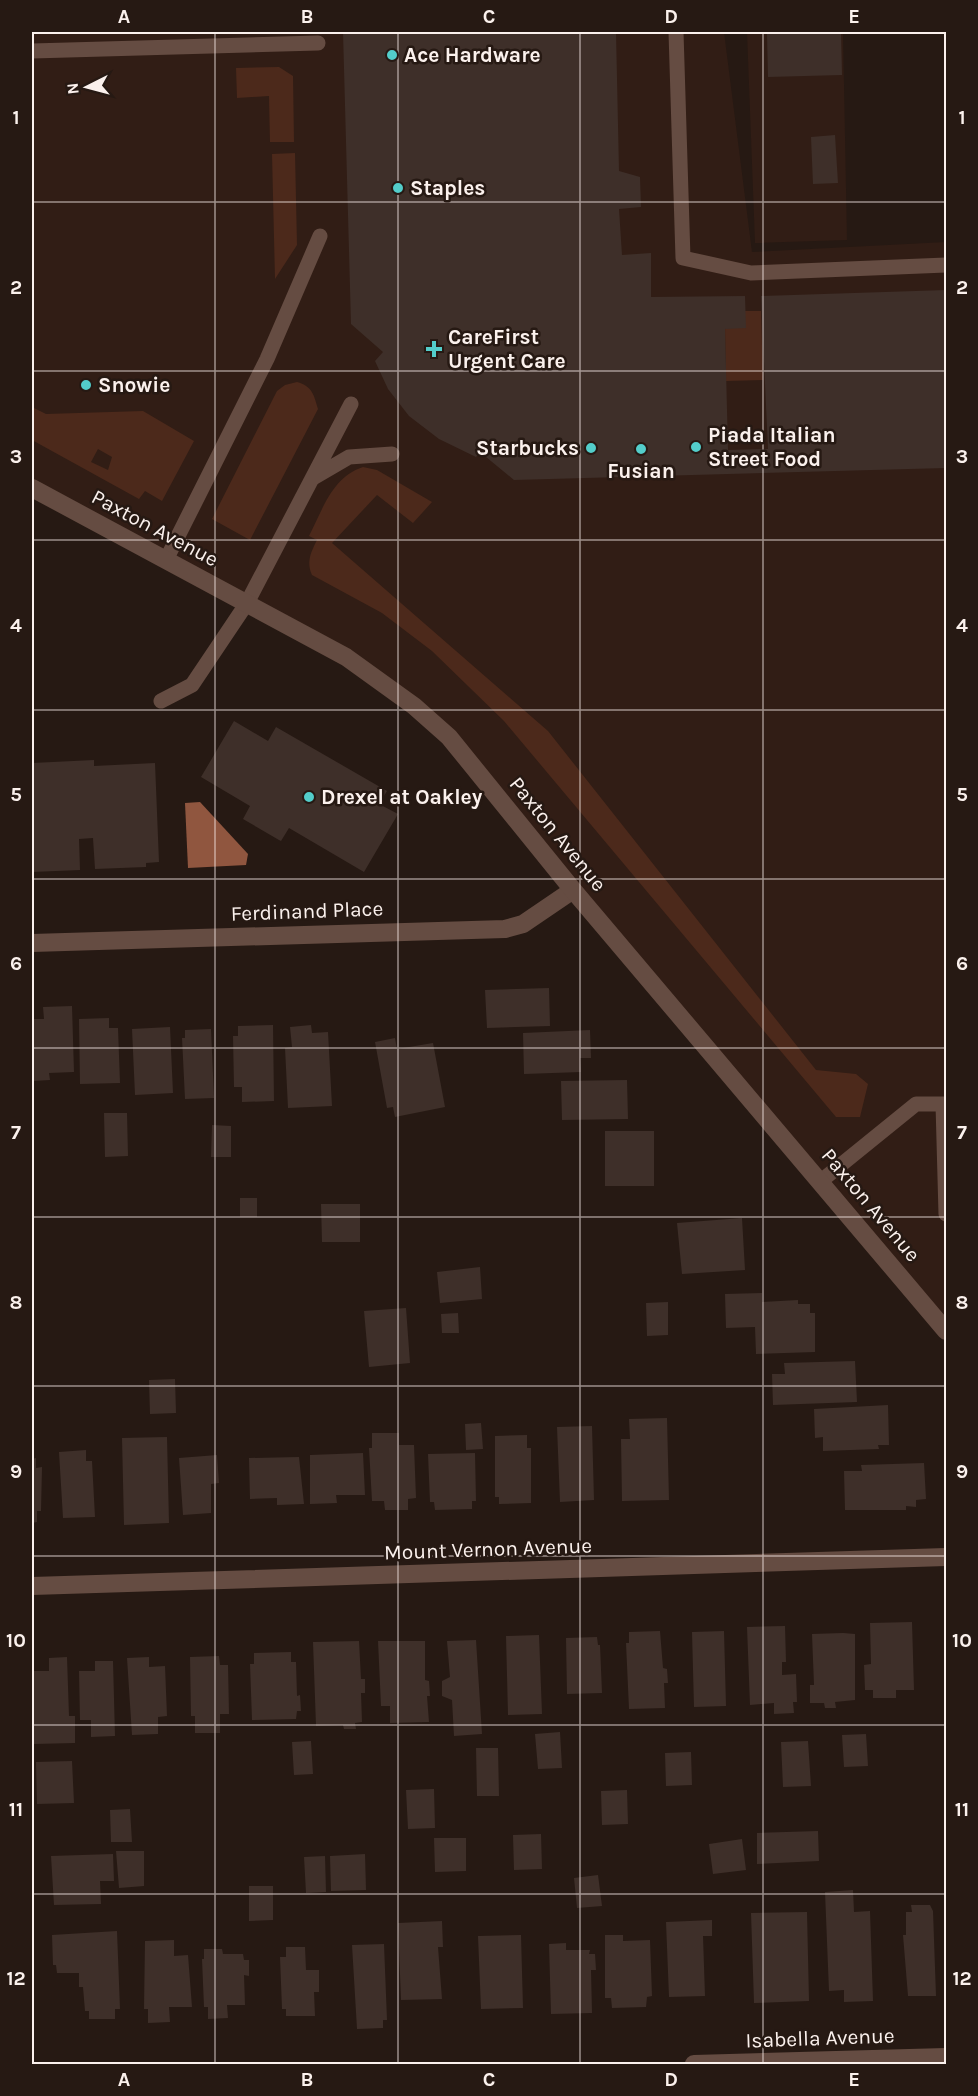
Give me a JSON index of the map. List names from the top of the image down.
{
  "streets": {
    "street": [
      "Paxton Avenue",
      "Ferdinand Place",
      "Mount Vernon Avenue",
      "Isabella Avenue"
    ]
  },
  "crossings": [
    ["Paxton Avenue", "Ferdinand Place"]
  ],
  "places": {
    "other": [
      "Ace Hardware",
      "Staples",
      "Snowie",
      "Piada Italian Street Food",
      "Starbucks",
      "Fusian",
      "Drexel at Oakley"
    ],
    "health": ["CareFirst Urgent Care"]
  },
  "north": "left",
  "grid": {
    "columns": [
      "A",
      "B",
      "C",
      "D",
      "E"
    ],
    "rows": [
      "1",
      "2",
      "3",
      "4",
      "5",
      "6",
      "7",
      "8",
      "9",
      "10",
      "11",
      "12"
    ]
  }
}
